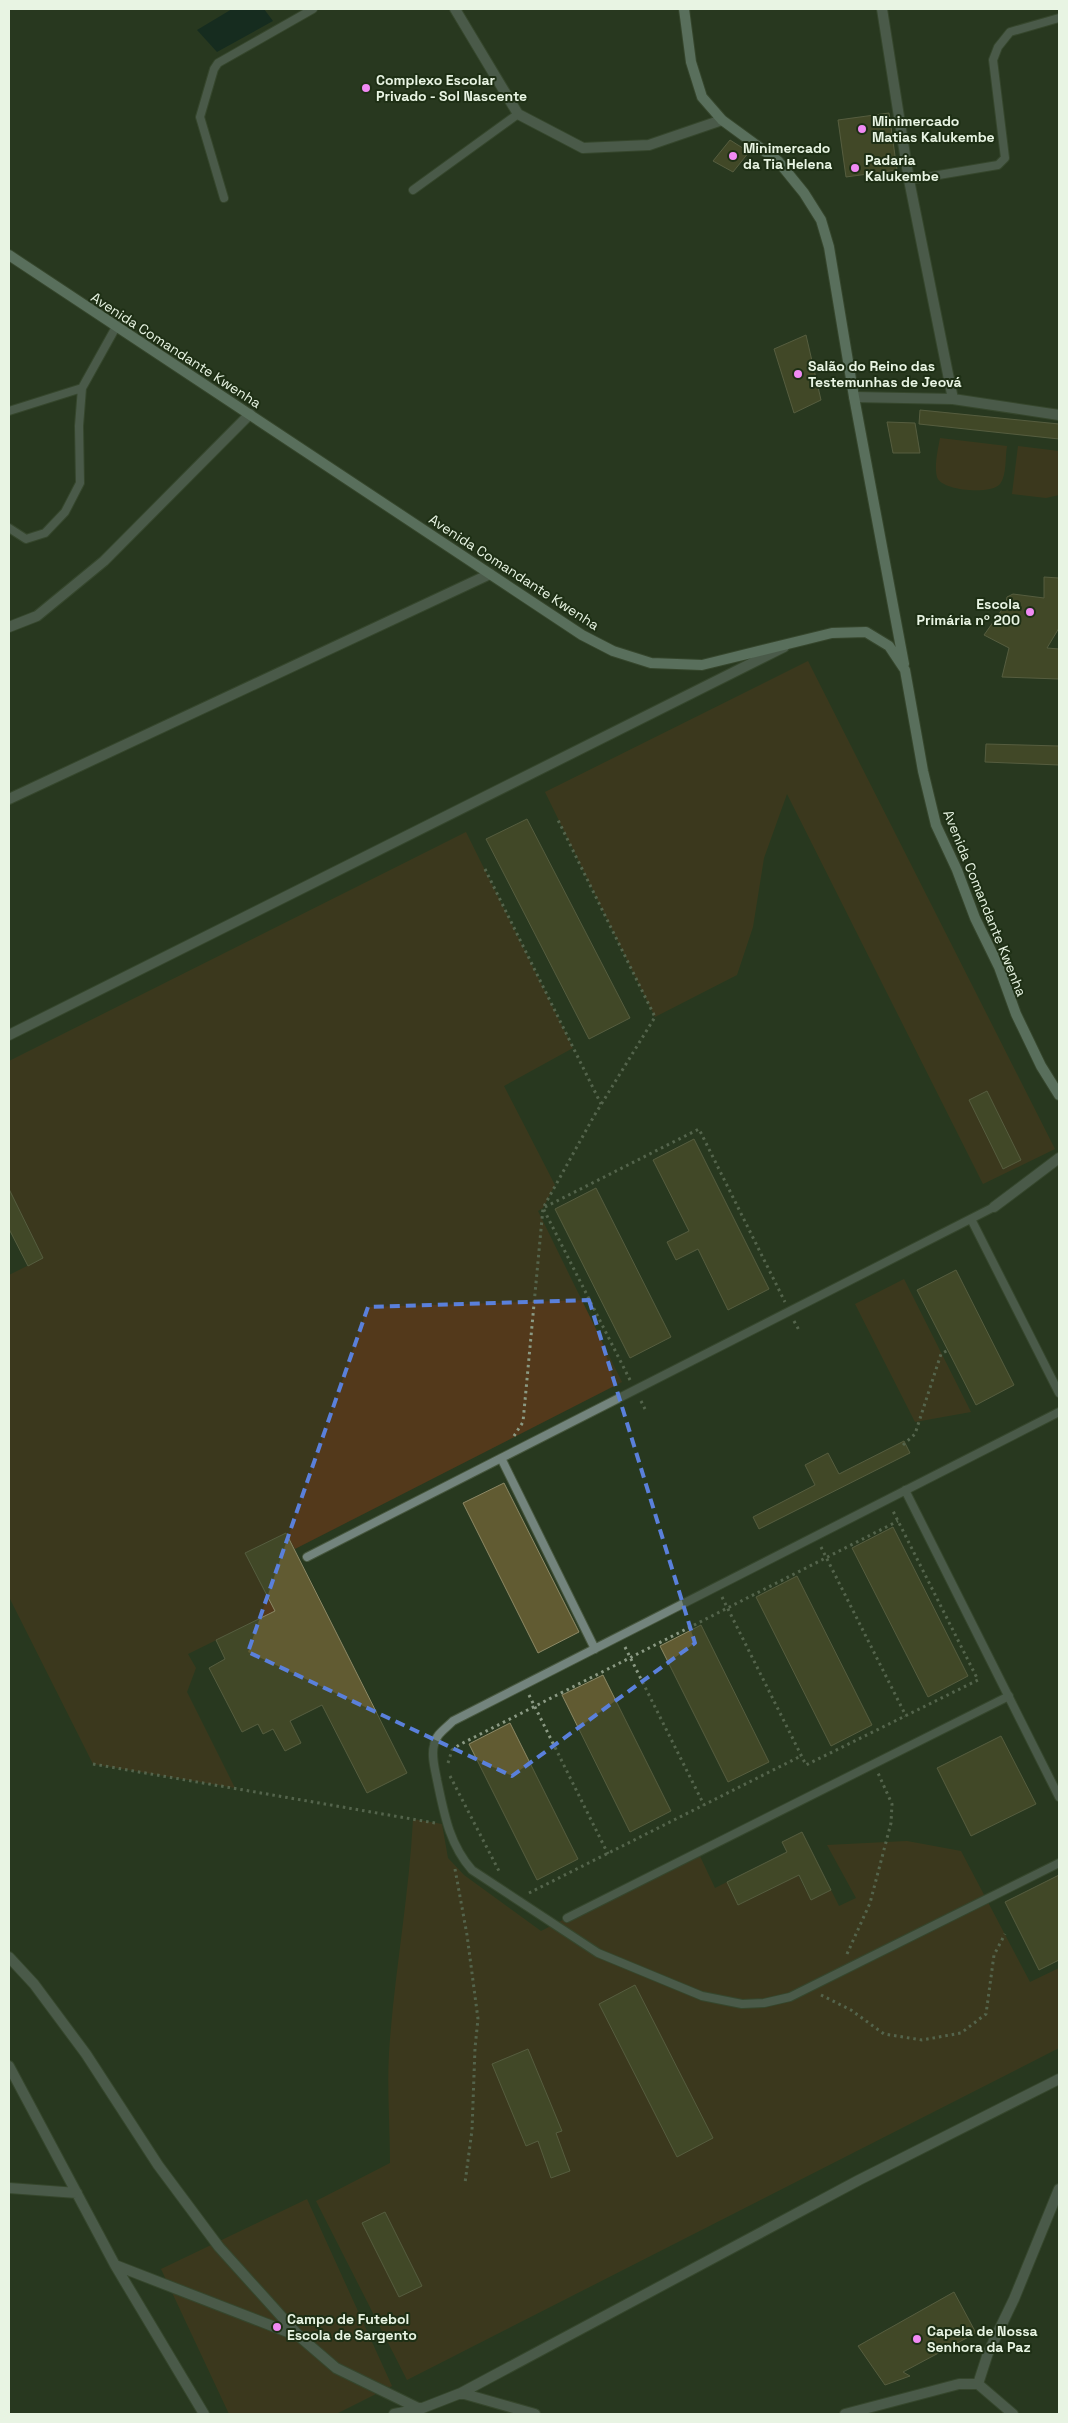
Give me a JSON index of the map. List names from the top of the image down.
{
  "streets": {
    "main road": ["Avenida Comandante Kwenha"]
  },
  "places": [
    "Complexo Escolar Privado - Sol Nascente",
    "Minimercado Matias Kalukembe",
    "Minimercado da Tia Helena",
    "Padaria Kalukembe",
    "Salão do Reino das Testemunhas de Jeová",
    "Escola Primária nº 200",
    "Campo de Futebol Escola de Sargento",
    "Capela de Nossa Senhora da Paz"
  ]
}
